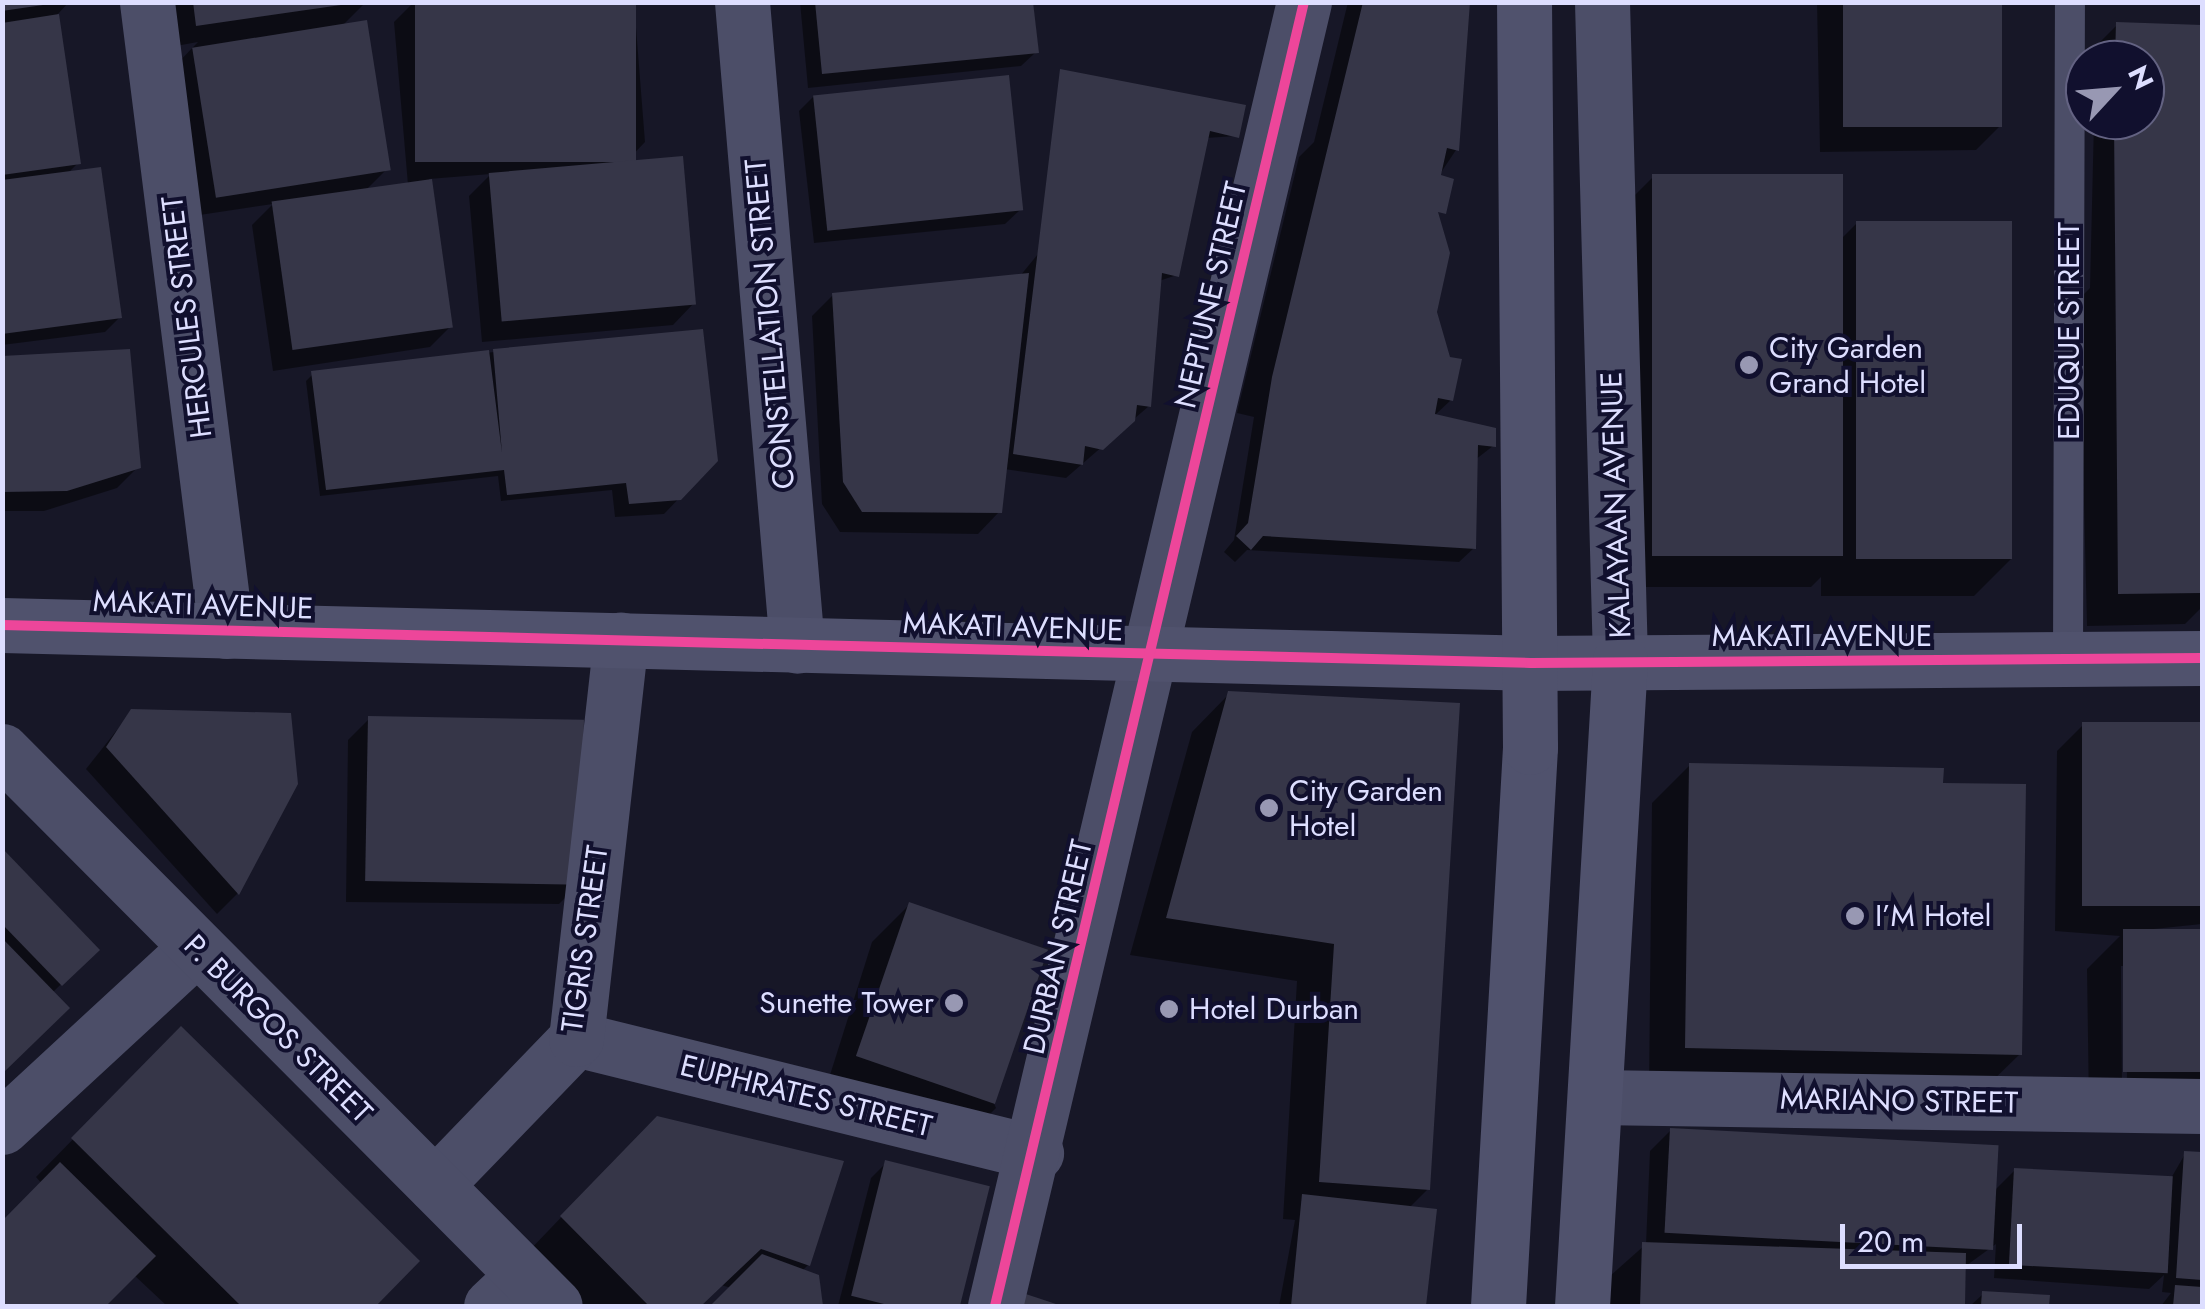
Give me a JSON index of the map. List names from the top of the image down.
{
  "streets": {
    "main road": ["KALAYAAN AVENUE", "MAKATI AVENUE"],
    "street": [
      "NEPTUNE STREET",
      "HERCULES STREET",
      "CONSTELLATION STREET",
      "TIGRIS STREET",
      "DURBAN STREET",
      "P. BURGOS STREET",
      "EUPHRATES STREET",
      "MARIANO STREET"
    ],
    "lane": ["EDUQUE STREET"]
  },
  "crossings": [
    ["NEPTUNE STREET", "MAKATI AVENUE"],
    ["NEPTUNE STREET", "DURBAN STREET"],
    ["HERCULES STREET", "MAKATI AVENUE"],
    ["CONSTELLATION STREET", "MAKATI AVENUE"],
    ["EDUQUE STREET", "MAKATI AVENUE"],
    ["KALAYAAN AVENUE", "MAKATI AVENUE"],
    ["KALAYAAN AVENUE", "MARIANO STREET"],
    ["MAKATI AVENUE", "TIGRIS STREET"],
    ["MAKATI AVENUE", "DURBAN STREET"],
    ["TIGRIS STREET", "P. BURGOS STREET"],
    ["TIGRIS STREET", "EUPHRATES STREET"],
    ["DURBAN STREET", "EUPHRATES STREET"]
  ],
  "places": [
    "City Garden Grand Hotel",
    "City Garden Hotel",
    "I’M Hotel",
    "Sunette Tower",
    "Hotel Durban"
  ],
  "scale_bar": "20 m",
  "north": "top right"
}
